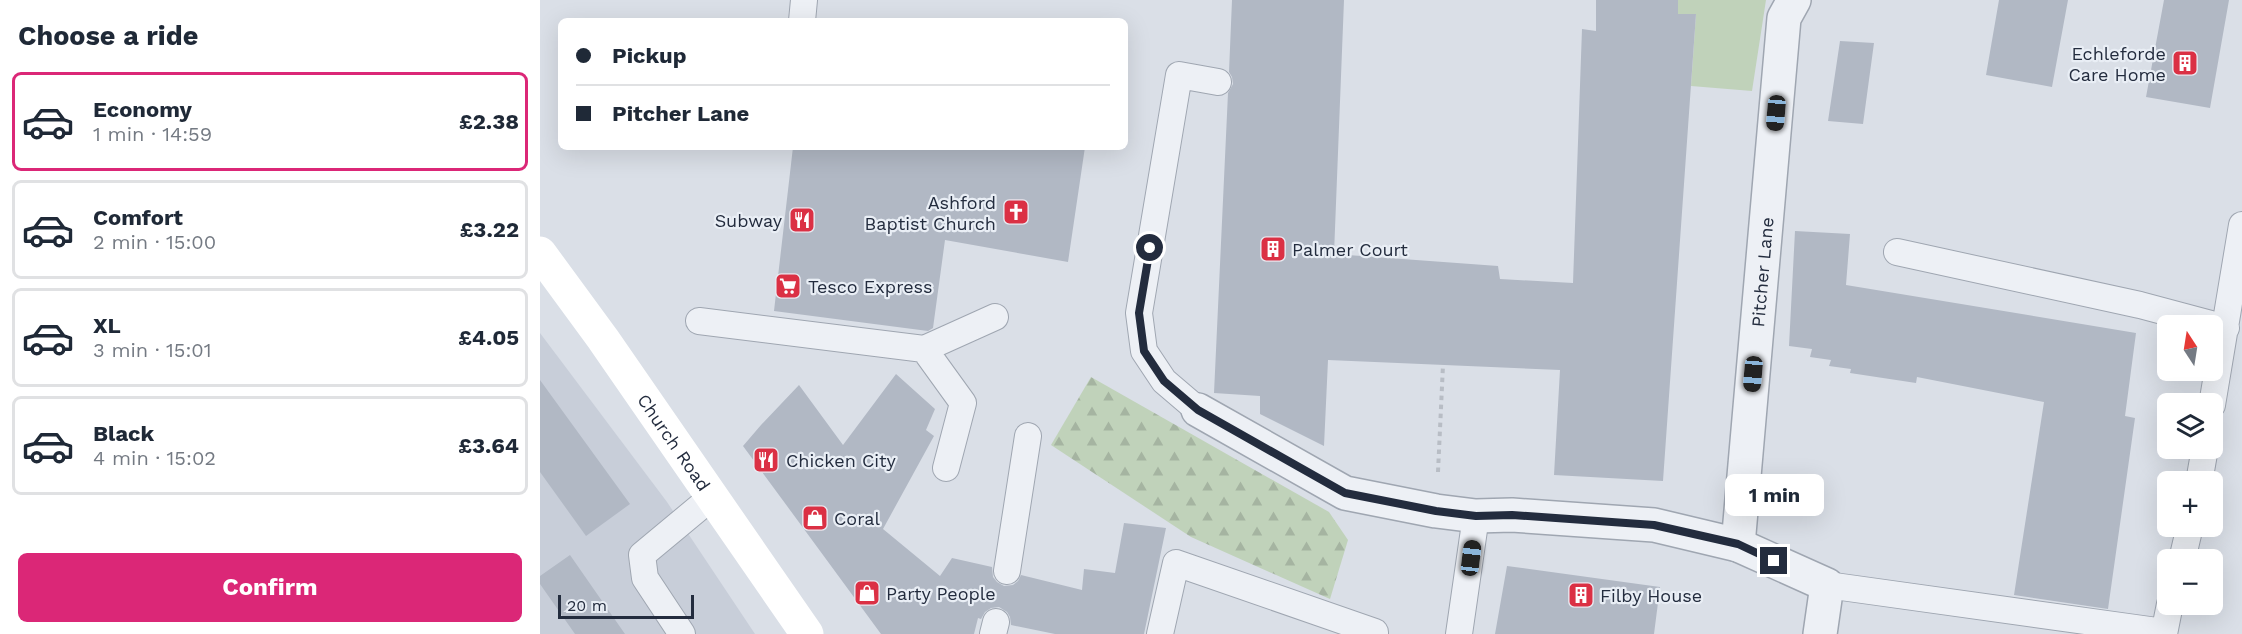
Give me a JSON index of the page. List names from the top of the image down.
{
  "streets": {
    "main road": ["Church Road"],
    "street": ["Pitcher Lane"]
  },
  "places": {
    "building": ["Echleforde Care Home", "Palmer Court", "Filby House"],
    "church": ["Ashford Baptist Church"],
    "restaurant": ["Subway", "Chicken City"],
    "supermarket": ["Tesco Express"],
    "shop": ["Coral", "Party People"]
  },
  "scale_bar": "20 m",
  "north": "top",
  "page": {
    "heading": "Choose a ride",
    "banner": ["Pickup", "Pitcher Lane"],
    "list": [
      {
        "name": "Economy",
        "note": "1 min · 14:59",
        "value": "£2.38"
      },
      {
        "name": "Comfort",
        "note": "2 min · 15:00",
        "value": "£3.22"
      },
      {
        "name": "XL",
        "note": "3 min · 15:01",
        "value": "£4.05"
      },
      {
        "name": "Black",
        "note": "4 min · 15:02",
        "value": "£3.64"
      }
    ],
    "map_buttons": ["+", "−"],
    "bubble": "1 min",
    "buttons": "Confirm",
    "scale": "20 m"
  }
}
